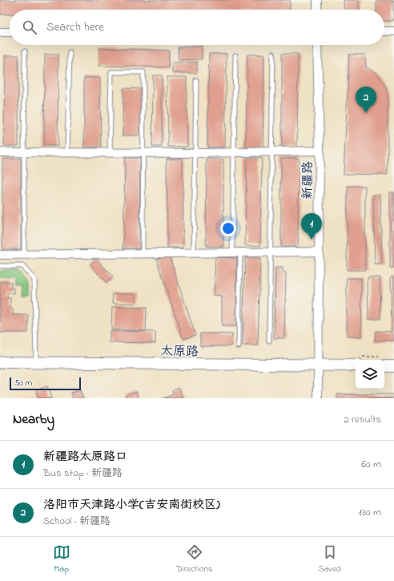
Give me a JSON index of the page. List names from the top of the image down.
{
  "streets": {
    "main road": ["太原路"],
    "street": ["新疆路"]
  },
  "crossings": [
    ["新疆路", "太原路"]
  ],
  "scale_bar": "50 m",
  "page": {
    "search": "Search here",
    "pins": ["2", "1"],
    "scale": "50 m",
    "heading": ["Nearby", "2 results"],
    "list": [
      {
        "mark": "1",
        "name": "新疆路太原路口",
        "note": "Bus stop · 新疆路",
        "value": "60 m"
      },
      {
        "mark": "2",
        "name": "洛阳市天津路小学(吉安南街校区)",
        "note": "School · 新疆路",
        "value": "130 m"
      }
    ],
    "nav": ["Map", "Directions", "Saved"]
  }
}
